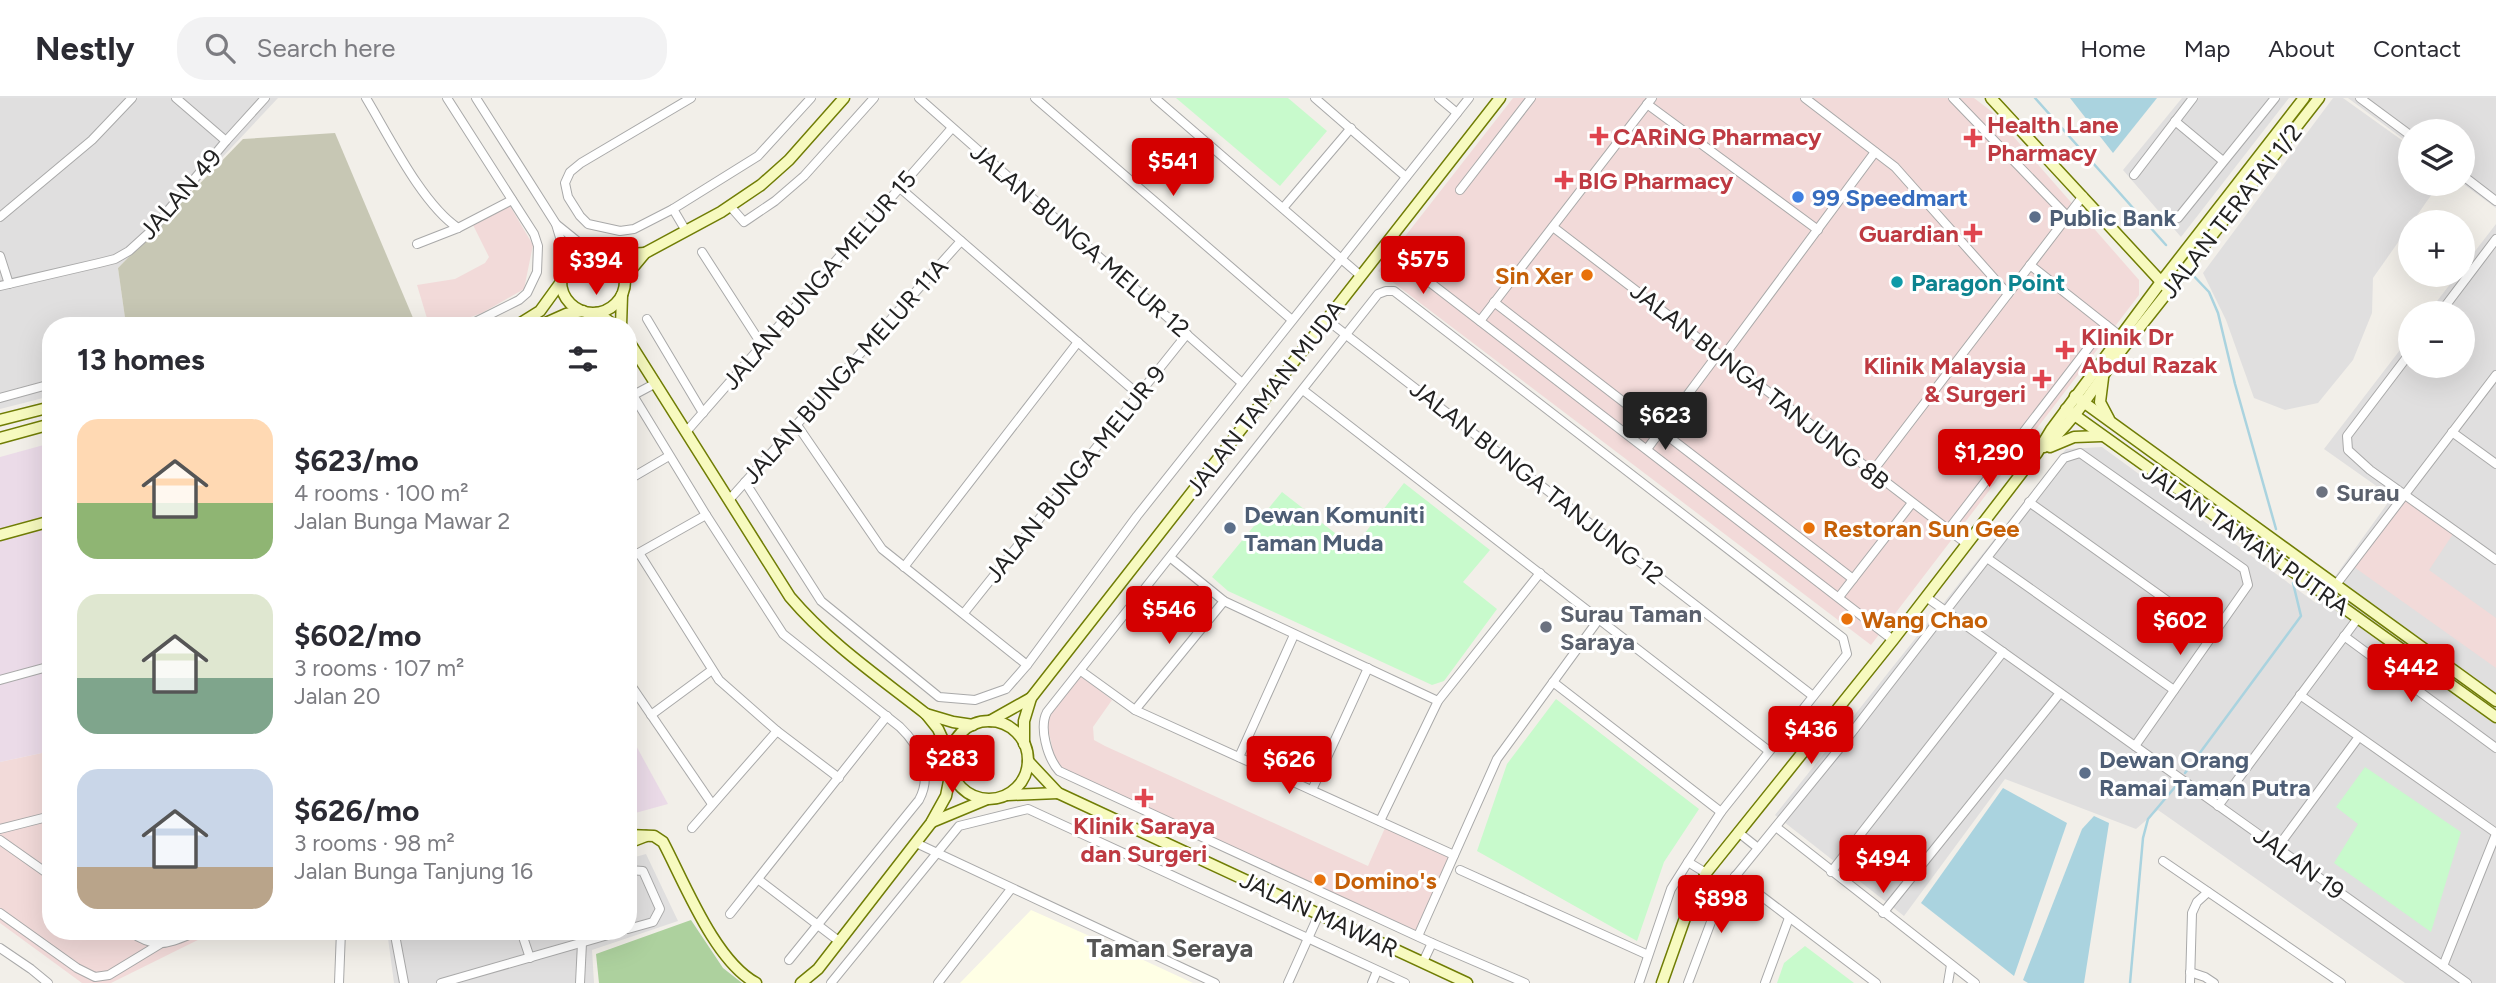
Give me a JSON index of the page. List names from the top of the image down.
{
  "streets": {
    "street": [
      "JALAN 49",
      "JALAN TERATAI 1/2",
      "JALAN BUNGA MELUR 12",
      "JALAN BUNGA MELUR 15",
      "JALAN BUNGA MELUR 11A",
      "JALAN BUNGA TANJUNG 8B",
      "JALAN TAMAN MUDA",
      "JALAN BUNGA MELUR 9",
      "JALAN BUNGA TANJUNG 12",
      "JALAN TAMAN PUTRA",
      "JALAN 19",
      "JALAN MAWAR"
    ]
  },
  "crossings": [
    ["JALAN TERATAI 1/2", "JALAN BUNGA TANJUNG 8B"],
    ["JALAN TERATAI 1/2", "JALAN TAMAN PUTRA"],
    ["JALAN TERATAI 1/2", "JALAN 19"],
    ["JALAN BUNGA MELUR 12", "JALAN BUNGA MELUR 15"],
    ["JALAN BUNGA MELUR 12", "JALAN BUNGA MELUR 9"],
    ["JALAN TAMAN MUDA", "JALAN BUNGA TANJUNG 12"],
    ["JALAN TAMAN MUDA", "JALAN MAWAR"]
  ],
  "districts": ["Taman Seraya"],
  "places": {
    "health": [
      "CARiNG Pharmacy",
      "Health Lane Pharmacy",
      "BIG Pharmacy",
      "Guardian",
      "Klinik Dr Abdul Razak",
      "Klinik Malaysia & Surgeri",
      "Klinik Saraya dan Surgeri"
    ],
    "other": [
      "99 Speedmart",
      "Public Bank",
      "Sin Xer",
      "Paragon Point",
      "Surau",
      "Dewan Komuniti Taman Muda",
      "Restoran Sun Gee",
      "Wang Chao",
      "Surau Taman Saraya",
      "Dewan Orang Ramai Taman Putra",
      "Domino's"
    ]
  },
  "page": {
    "header": "Nestly",
    "search": "Search here",
    "nav": [
      "Home",
      "Map",
      "About",
      "Contact"
    ],
    "map_buttons": ["+", "−"],
    "price": [
      "$541",
      "$575",
      "$394",
      "$623",
      "$1,290",
      "$546",
      "$602",
      "$442",
      "$436",
      "$283",
      "$626",
      "$494",
      "$898"
    ],
    "heading": "13 homes",
    "list": [
      {
        "name": "$623/mo",
        "note": "4 rooms · 100 m² · Jalan Bunga Mawar 2"
      },
      {
        "name": "$602/mo",
        "note": "3 rooms · 107 m² · Jalan 20"
      },
      {
        "name": "$626/mo",
        "note": "3 rooms · 98 m² · Jalan Bunga Tanjung 16"
      }
    ]
  }
}
